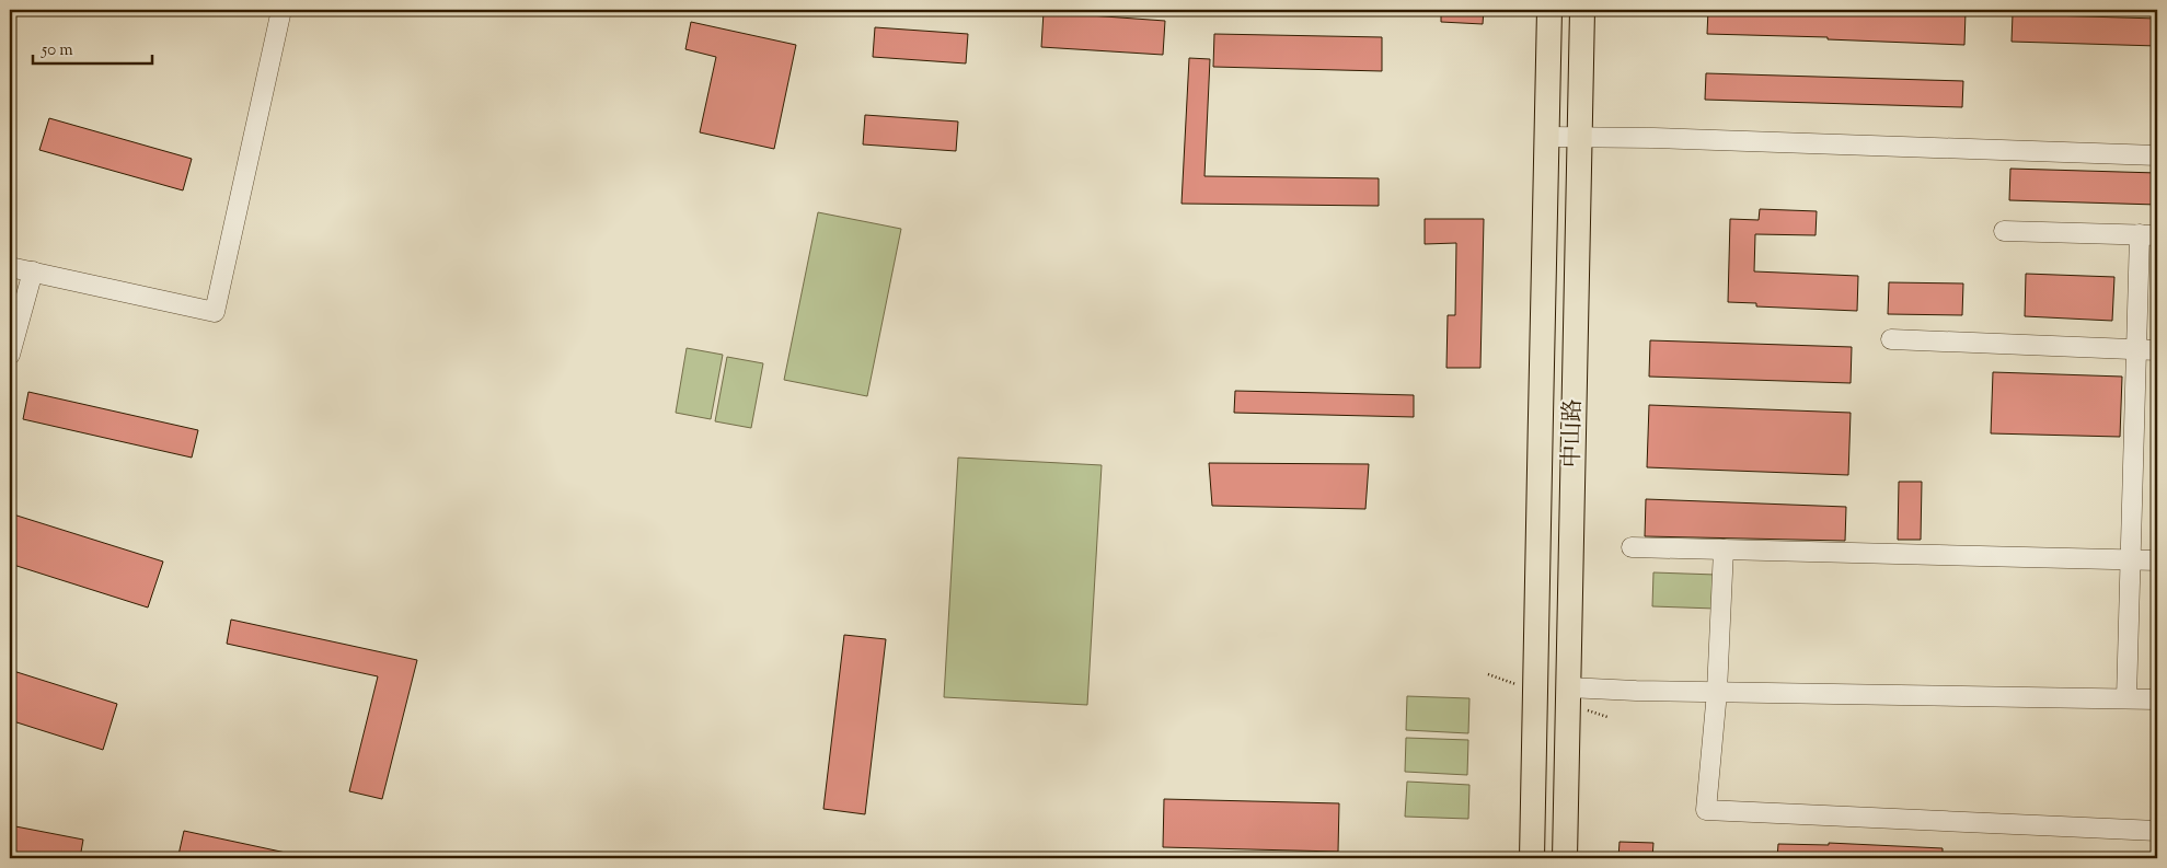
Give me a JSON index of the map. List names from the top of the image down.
{
  "streets": {
    "main road": ["中山路"]
  },
  "scale_bar": "50 m"
}
